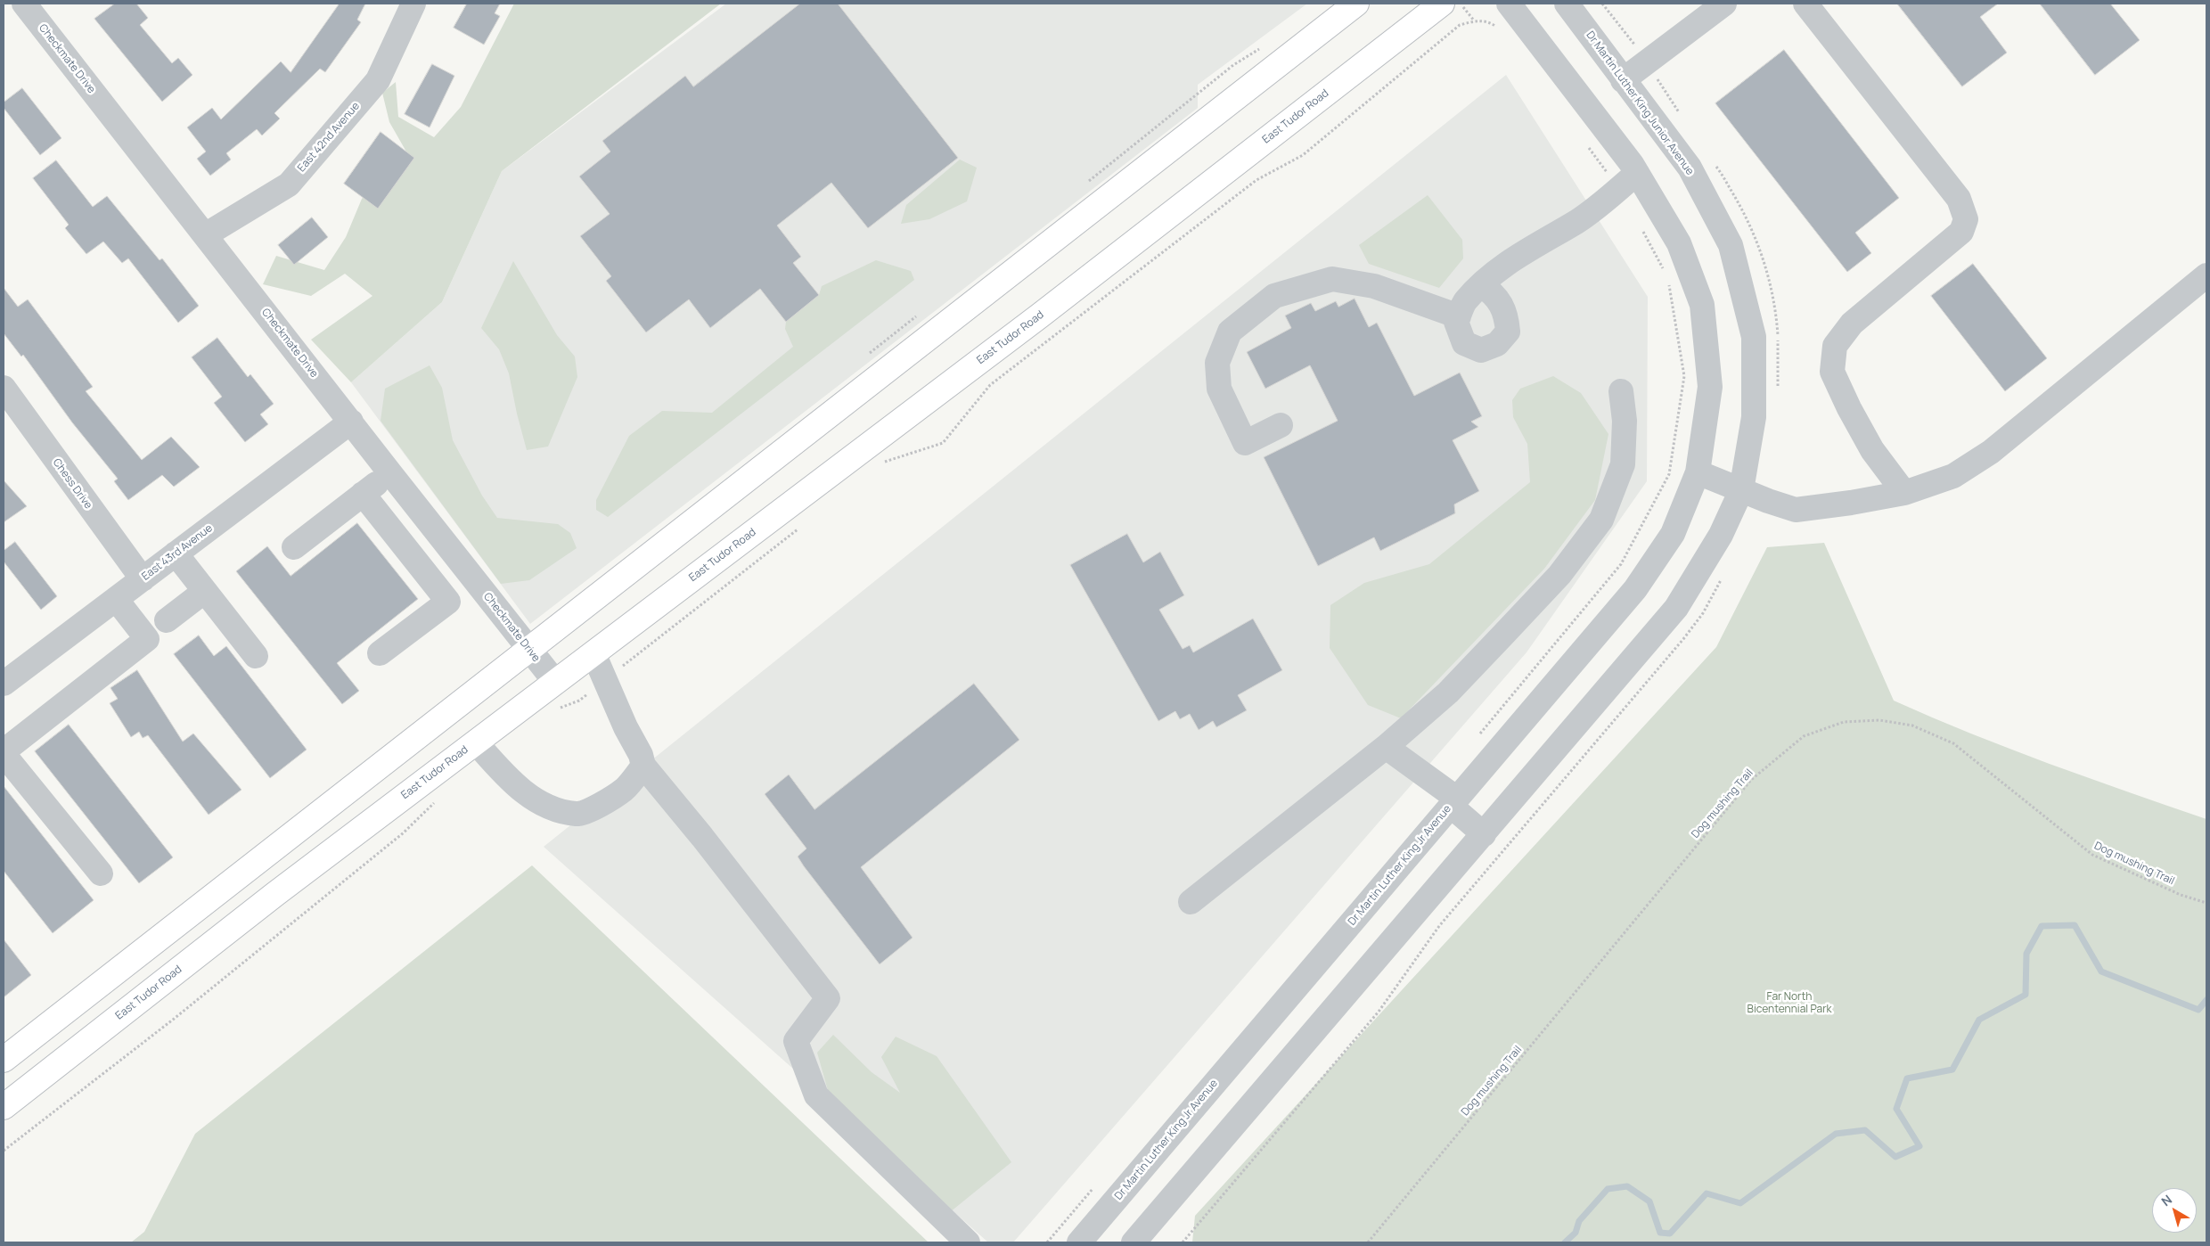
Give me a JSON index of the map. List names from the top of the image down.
{
  "streets": {
    "main road": ["East Tudor Road"],
    "street": [
      "Checkmate Drive",
      "Dr Martin Luther King Junior Avenue",
      "East 42nd Avenue",
      "Chess Drive",
      "East 43rd Avenue",
      "Dr Martin Luther King Jr Avenue"
    ],
    "path": ["Dog mushing Trail"]
  },
  "crossings": [
    ["Checkmate Drive", "East Tudor Road"],
    ["Checkmate Drive", "East 42nd Avenue"],
    ["Checkmate Drive", "East 43rd Avenue"],
    ["Chess Drive", "East 43rd Avenue"]
  ],
  "parks": ["Far North Bicentennial Park"],
  "north": "top left"
}
